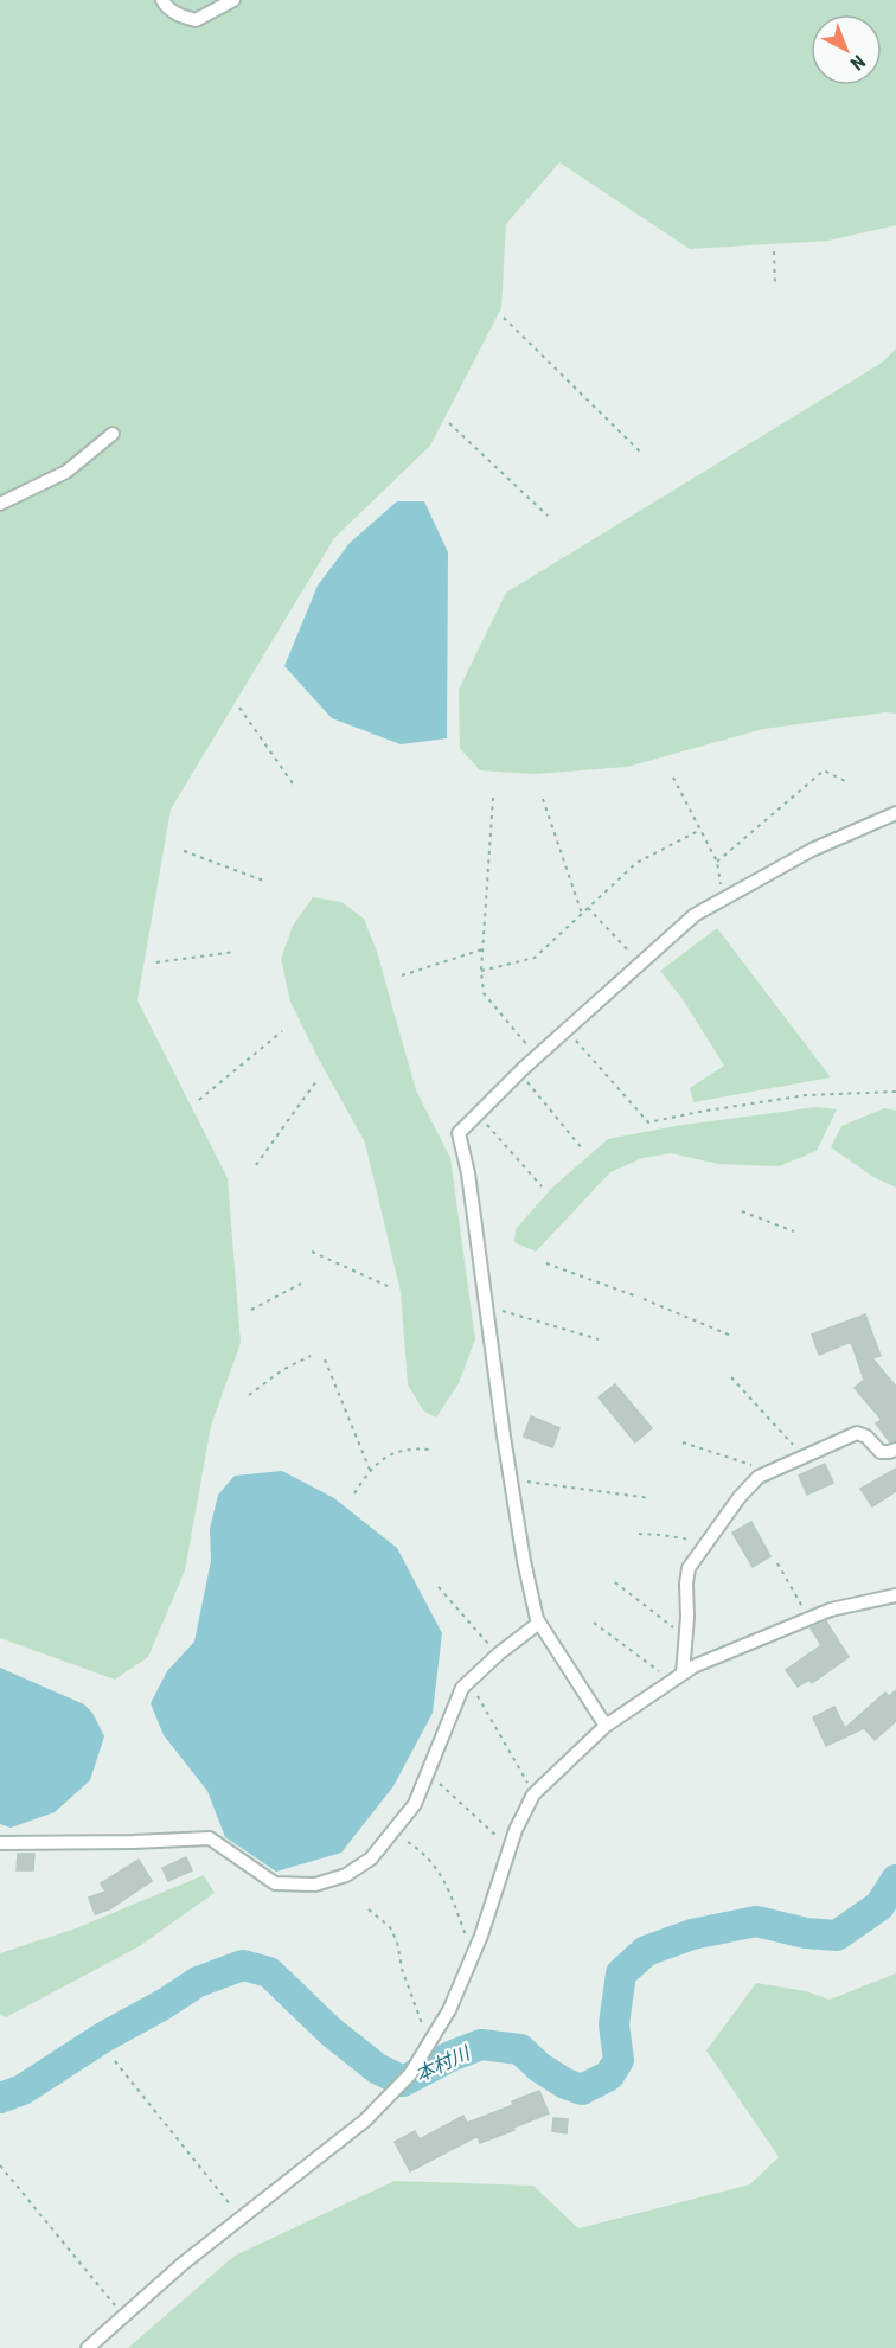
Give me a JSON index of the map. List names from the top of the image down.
{
  "water": ["本村川"],
  "north": "bottom right"
}
